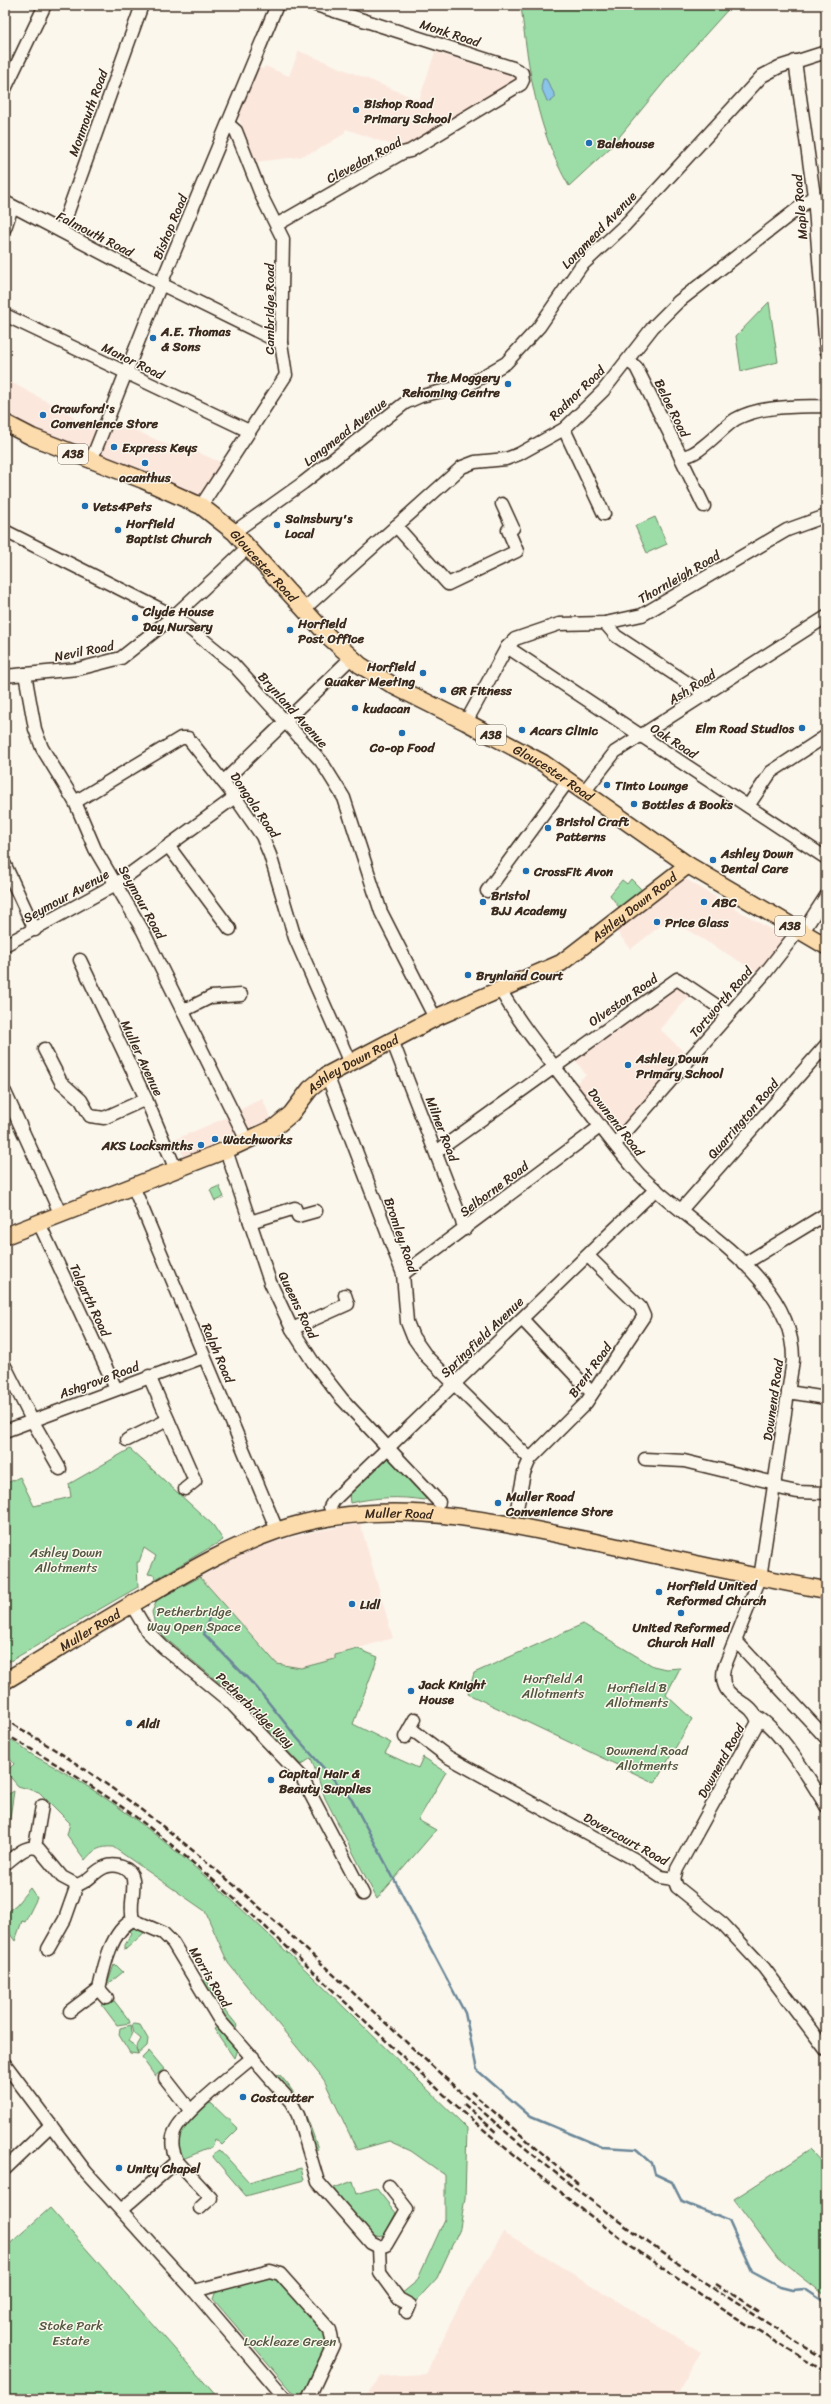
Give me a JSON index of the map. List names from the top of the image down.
{
  "streets": {
    "main road": [
      "A38",
      "Gloucester Road",
      "Ashley Down Road",
      "Muller Road"
    ],
    "street": [
      "Monk Road",
      "Monmouth Road",
      "Clevedon Road",
      "Maple Road",
      "Bishop Road",
      "Longmead Avenue",
      "Falmouth Road",
      "Cambridge Road",
      "Manor Road",
      "Radnor Road",
      "Beloe Road",
      "Thornleigh Road",
      "Nevil Road",
      "Ash Road",
      "Brynland Avenue",
      "Oak Road",
      "Dongola Road",
      "Seymour Avenue",
      "Seymour Road",
      "Olveston Road",
      "Tortworth Road",
      "Muller Avenue",
      "Quarrington Road",
      "Downend Road",
      "Milner Road",
      "Selborne Road",
      "Bromley Road",
      "Talgarth Road",
      "Queens Road",
      "Springfield Avenue",
      "Ralph Road",
      "Brent Road",
      "Ashgrove Road",
      "Petherbridge Way",
      "Dovercourt Road",
      "Morris Road"
    ]
  },
  "crossings": [
    ["Monk Road", "Clevedon Road"],
    ["Monmouth Road", "Falmouth Road"],
    ["Clevedon Road", "Cambridge Road"],
    ["Maple Road", "Longmead Avenue"],
    ["Maple Road", "Radnor Road"],
    ["Bishop Road", "Falmouth Road"],
    ["Bishop Road", "Cambridge Road"],
    ["Bishop Road", "Manor Road"],
    ["Bishop Road", "Gloucester Road"],
    ["Longmead Avenue", "Gloucester Road"],
    ["Falmouth Road", "Cambridge Road"],
    ["Cambridge Road", "Manor Road"],
    ["Cambridge Road", "Gloucester Road"],
    ["Radnor Road", "Beloe Road"],
    ["Radnor Road", "Gloucester Road"],
    ["Gloucester Road", "Thornleigh Road"],
    ["Gloucester Road", "Nevil Road"],
    ["Gloucester Road", "Ash Road"],
    ["Gloucester Road", "Ashley Down Road"],
    ["Gloucester Road", "Tortworth Road"],
    ["Thornleigh Road", "Oak Road"],
    ["Nevil Road", "Brynland Avenue"],
    ["Nevil Road", "Seymour Road"],
    ["Ash Road", "Oak Road"],
    ["Brynland Avenue", "Ashley Down Road"],
    ["Dongola Road", "Seymour Avenue"],
    ["Dongola Road", "Seymour Road"],
    ["Dongola Road", "Ashley Down Road"],
    ["Seymour Avenue", "Seymour Road"],
    ["Seymour Road", "Ashley Down Road"],
    ["Ashley Down Road", "Muller Avenue"],
    ["Ashley Down Road", "Downend Road"],
    ["Ashley Down Road", "Milner Road"],
    ["Ashley Down Road", "Bromley Road"],
    ["Ashley Down Road", "Talgarth Road"],
    ["Ashley Down Road", "Queens Road"],
    ["Ashley Down Road", "Ralph Road"],
    ["Olveston Road", "Tortworth Road"],
    ["Olveston Road", "Downend Road"],
    ["Tortworth Road", "Downend Road"],
    ["Quarrington Road", "Downend Road"],
    ["Downend Road", "Selborne Road"],
    ["Downend Road", "Springfield Avenue"],
    ["Downend Road", "Muller Road"],
    ["Downend Road", "Dovercourt Road"],
    ["Milner Road", "Selborne Road"],
    ["Selborne Road", "Bromley Road"],
    ["Bromley Road", "Springfield Avenue"],
    ["Bromley Road", "Brent Road"],
    ["Talgarth Road", "Ashgrove Road"],
    ["Queens Road", "Springfield Avenue"],
    ["Springfield Avenue", "Brent Road"],
    ["Ralph Road", "Ashgrove Road"],
    ["Ralph Road", "Muller Road"],
    ["Brent Road", "Muller Road"],
    ["Muller Road", "Petherbridge Way"]
  ],
  "parks": [
    "Ashley Down Allotments",
    "Petherbridge Way Open Space",
    "Horfield A Allotments",
    "Horfield B Allotments",
    "Downend Road Allotments",
    "Stoke Park Estate",
    "Lockleaze Green"
  ],
  "places": [
    "Bishop Road Primary School",
    "Balehouse",
    "A.E. Thomas & Sons",
    "The Moggery Rehoming Centre",
    "Crawford's Convenience Store",
    "Express Keys",
    "acanthus",
    "Vets4Pets",
    "Sainsbury's Local",
    "Horfield Baptist Church",
    "Clyde House Day Nursery",
    "Horfield Post Office",
    "Horfield Quaker Meeting",
    "GR Fitness",
    "kudacan",
    "Elm Road Studios",
    "Acars Clinic",
    "Co-op Food",
    "Tinto Lounge",
    "Bottles & Books",
    "Bristol Craft Patterns",
    "Ashley Down Dental Care",
    "CrossFit Avon",
    "Bristol BJJ Academy",
    "ABC",
    "Price Glass",
    "Brynland Court",
    "Ashley Down Primary School",
    "Watchworks",
    "AKS Locksmiths",
    "Muller Road Convenience Store",
    "Horfield United Reformed Church",
    "Lidl",
    "United Reformed Church Hall",
    "Jack Knight House",
    "Aldi",
    "Capital Hair & Beauty Supplies",
    "Costcutter",
    "Unity Chapel"
  ]
}
